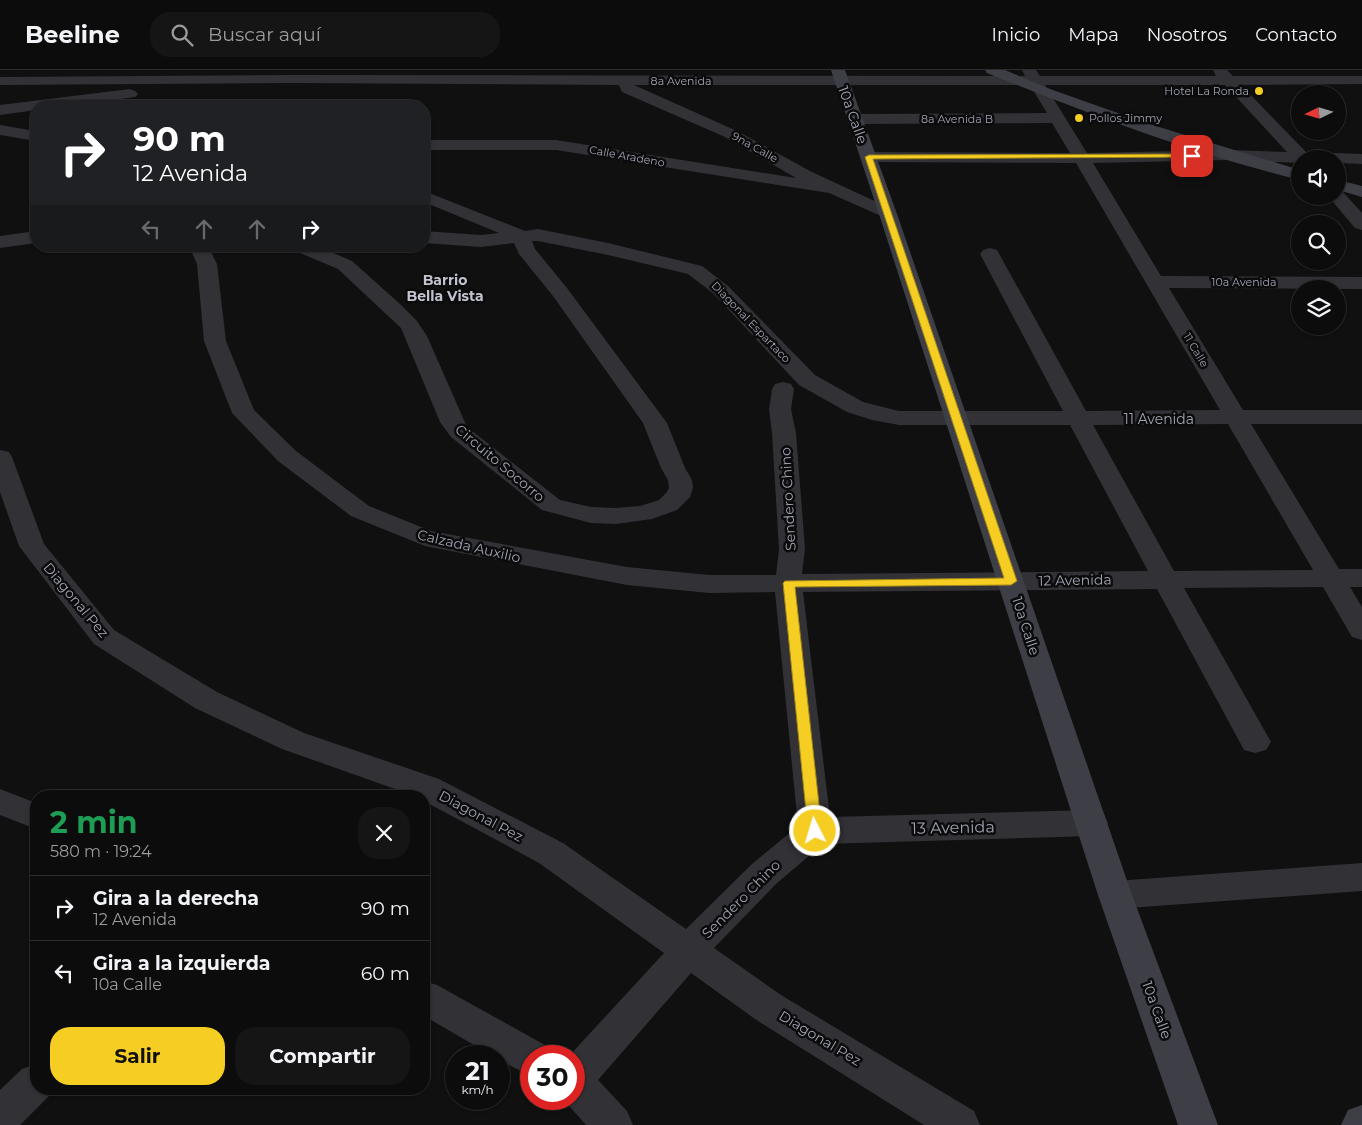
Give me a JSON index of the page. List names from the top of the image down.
{
  "streets": {
    "street": [
      "8a Avenida",
      "10a Calle",
      "8a Avenida B",
      "9na Calle",
      "Calle Aradeno",
      "10a Avenida",
      "Diagonal Espartaco",
      "11 Calle",
      "11 Avenida",
      "Circuito Socorro",
      "Sendero Chino",
      "Calzada Auxilio",
      "12 Avenida",
      "Diagonal Pez",
      "13 Avenida"
    ]
  },
  "crossings": [
    ["8a Avenida", "10a Calle"],
    ["8a Avenida", "9na Calle"],
    ["8a Avenida", "11 Calle"],
    ["10a Calle", "8a Avenida B"],
    ["10a Calle", "9na Calle"],
    ["10a Calle", "Diagonal Espartaco"],
    ["10a Calle", "11 Avenida"],
    ["10a Calle", "12 Avenida"],
    ["10a Calle", "13 Avenida"],
    ["8a Avenida B", "11 Calle"],
    ["9na Calle", "Calle Aradeno"],
    ["10a Avenida", "11 Calle"],
    ["Diagonal Espartaco", "11 Avenida"],
    ["Diagonal Espartaco", "Circuito Socorro"],
    ["11 Calle", "11 Avenida"],
    ["11 Calle", "12 Avenida"],
    ["Sendero Chino", "Calzada Auxilio"],
    ["Sendero Chino", "12 Avenida"],
    ["Sendero Chino", "Diagonal Pez"],
    ["Sendero Chino", "13 Avenida"],
    ["Calzada Auxilio", "12 Avenida"]
  ],
  "districts": ["Barrio Bella Vista"],
  "places": ["Hotel La Ronda", "Pollos Jimmy"],
  "north": "left",
  "page": {
    "header": "Beeline",
    "search": "Buscar aquí",
    "nav": [
      "Inicio",
      "Mapa",
      "Nosotros",
      "Contacto"
    ],
    "turn": ["90 m", "12 Avenida"],
    "heading": ["2 min", "580 m · 19:24"],
    "list": [
      {
        "name": "Gira a la derecha",
        "note": "12 Avenida",
        "value": "90 m"
      },
      {
        "name": "Gira a la izquierda",
        "note": "10a Calle",
        "value": "60 m"
      }
    ],
    "buttons": ["Salir", "Compartir"],
    "speed": "21 km/h",
    "limit": "30"
  }
}
